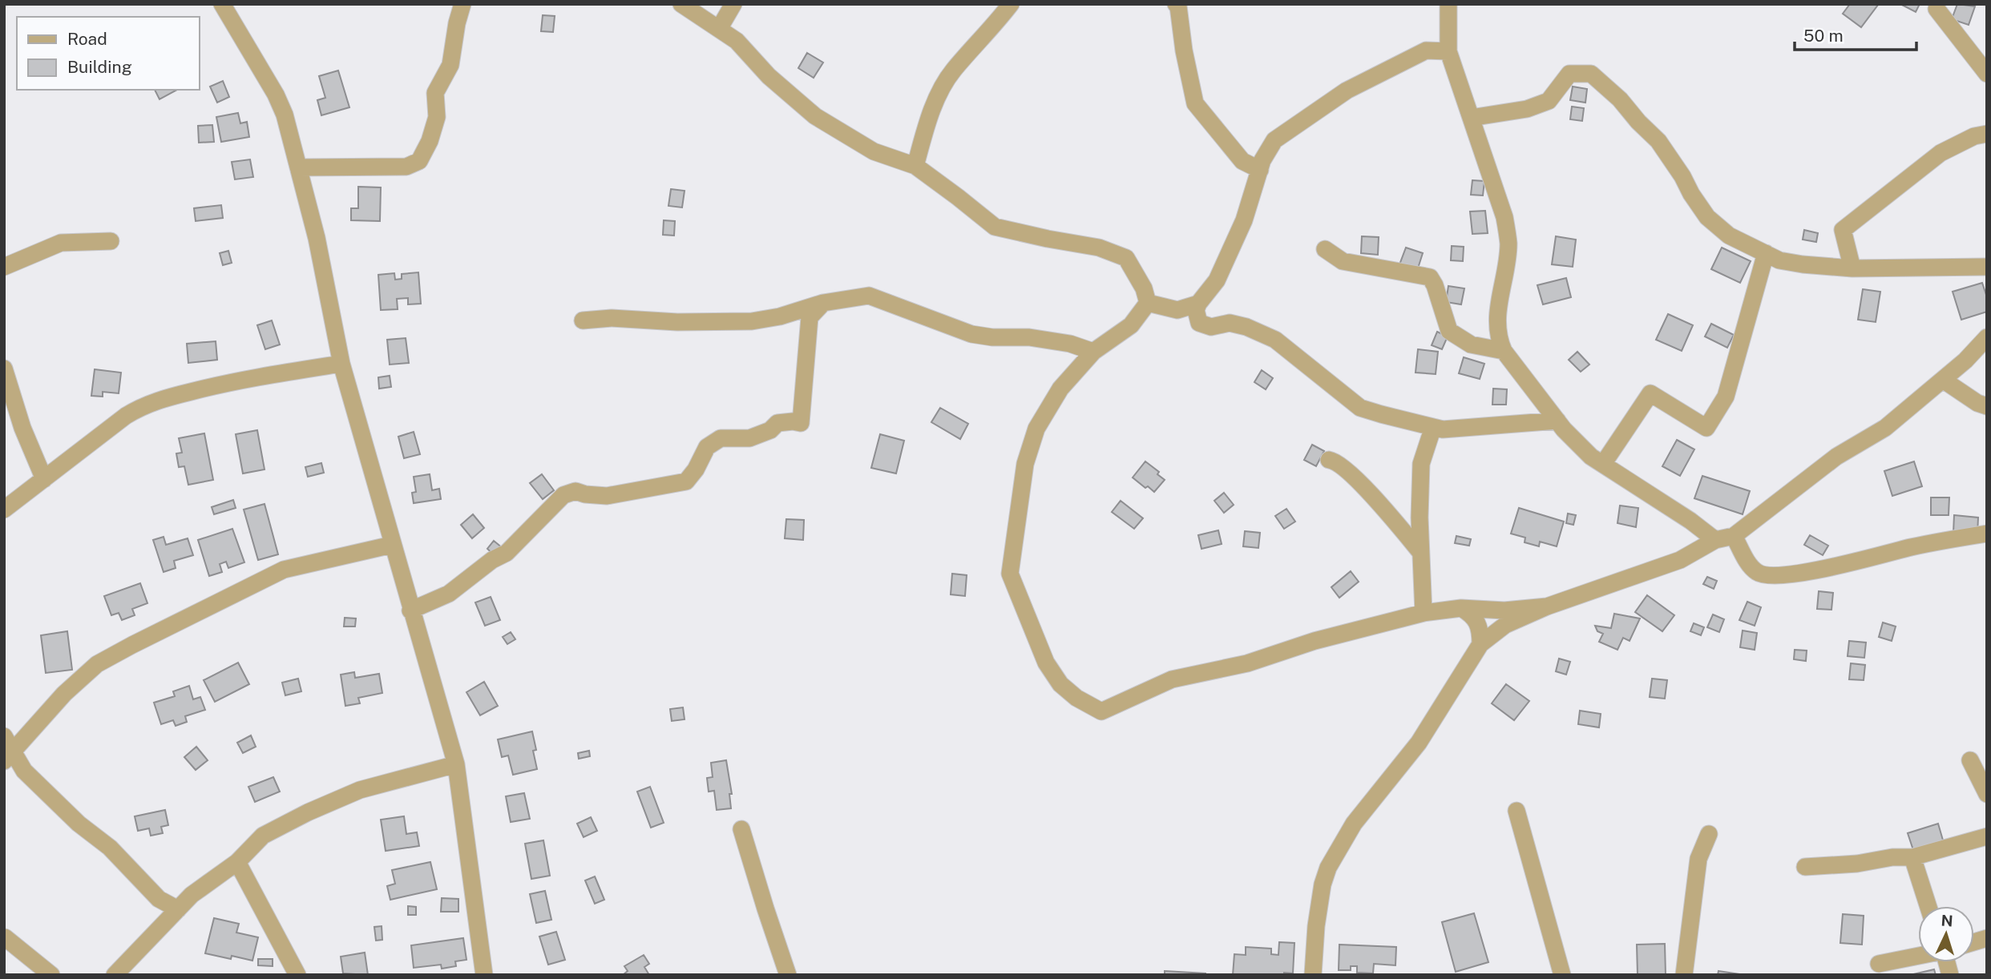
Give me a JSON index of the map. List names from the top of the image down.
{
  "legend": ["Road", "Building"],
  "scale_bar": "50 m",
  "north": "top"
}
